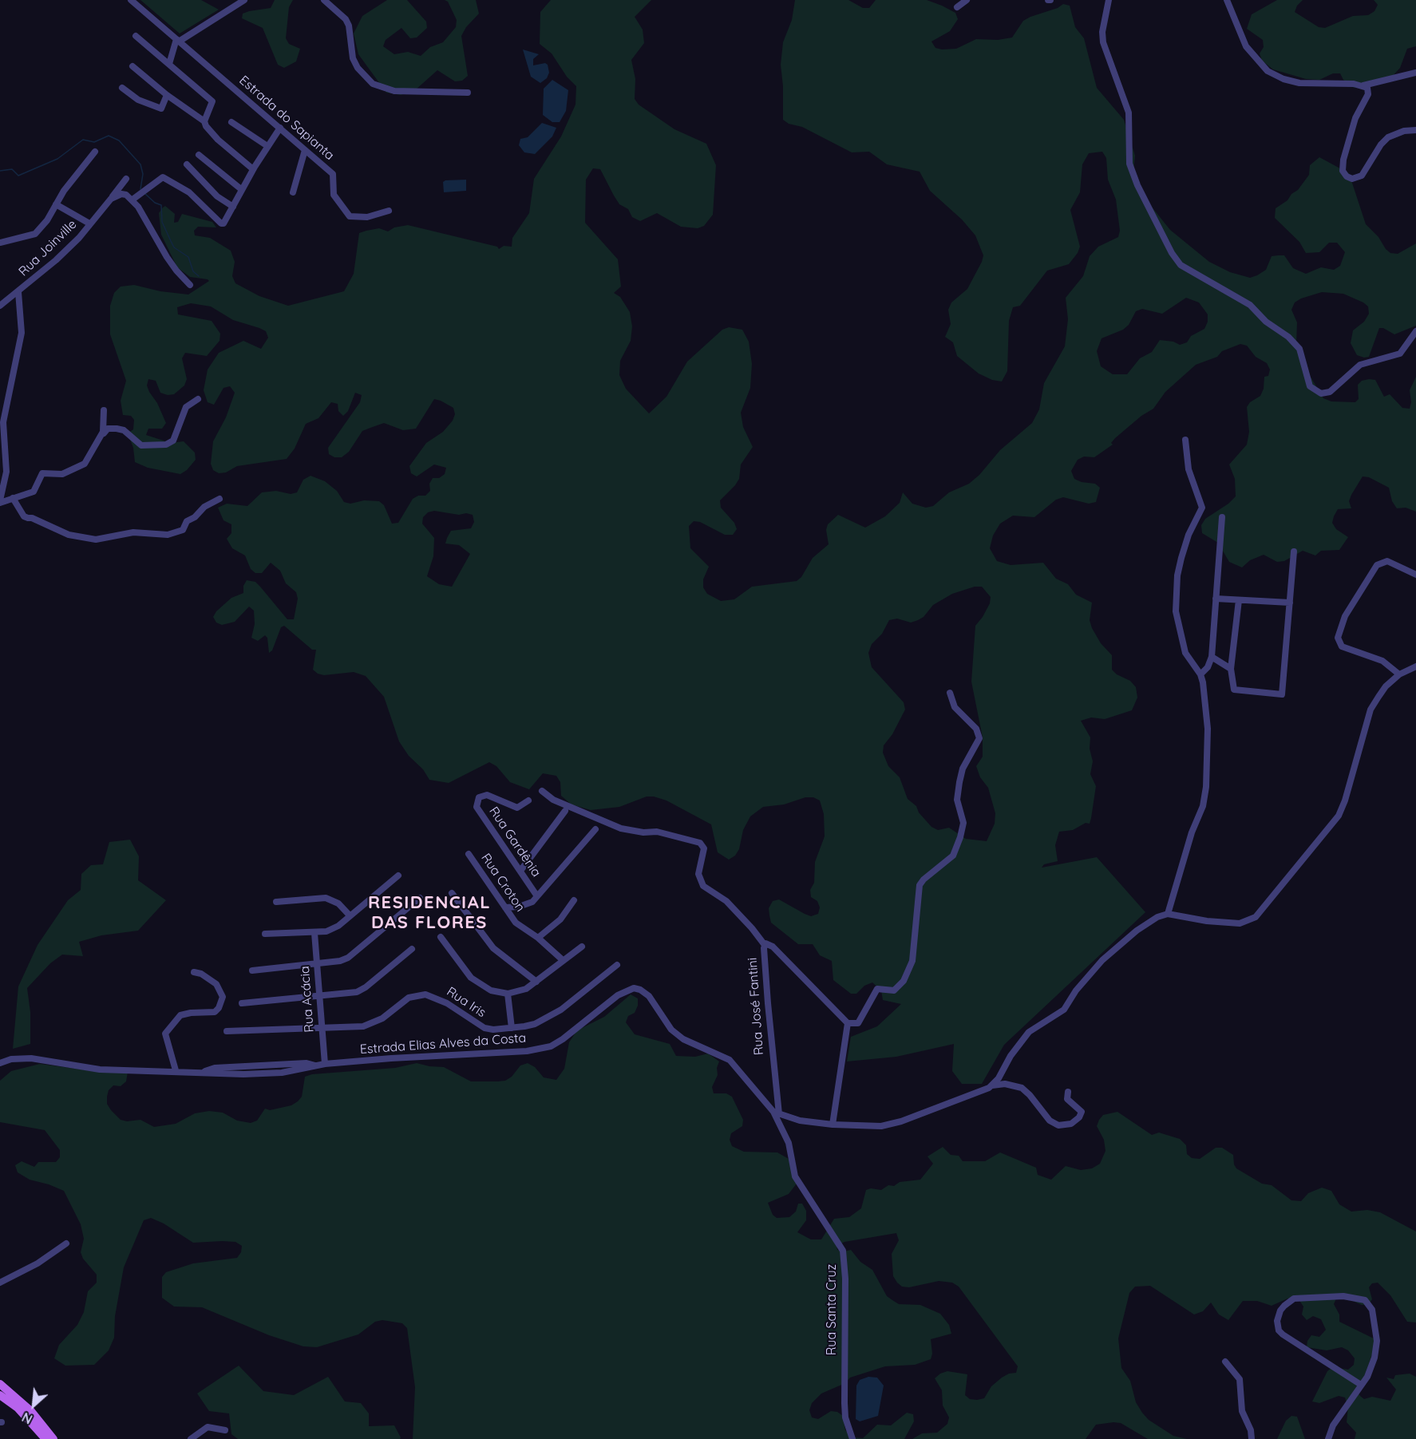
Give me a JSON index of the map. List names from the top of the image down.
{
  "streets": {
    "street": [
      "Estrada do Sapianta",
      "Rua Joinville",
      "Rua Gardênia",
      "Rua Croton",
      "Rua Acácia",
      "Rua Iris",
      "Rua José Fantini",
      "Estrada Elias Alves da Costa",
      "Rua Santa Cruz"
    ]
  },
  "crossings": [
    ["Rua Acácia", "Rua Iris"],
    ["Rua Acácia", "Estrada Elias Alves da Costa"],
    ["Rua José Fantini", "Estrada Elias Alves da Costa"],
    ["Rua José Fantini", "Rua Santa Cruz"],
    ["Estrada Elias Alves da Costa", "Rua Santa Cruz"]
  ],
  "districts": ["RESIDENCIAL DAS FLORES"],
  "north": "bottom left"
}
